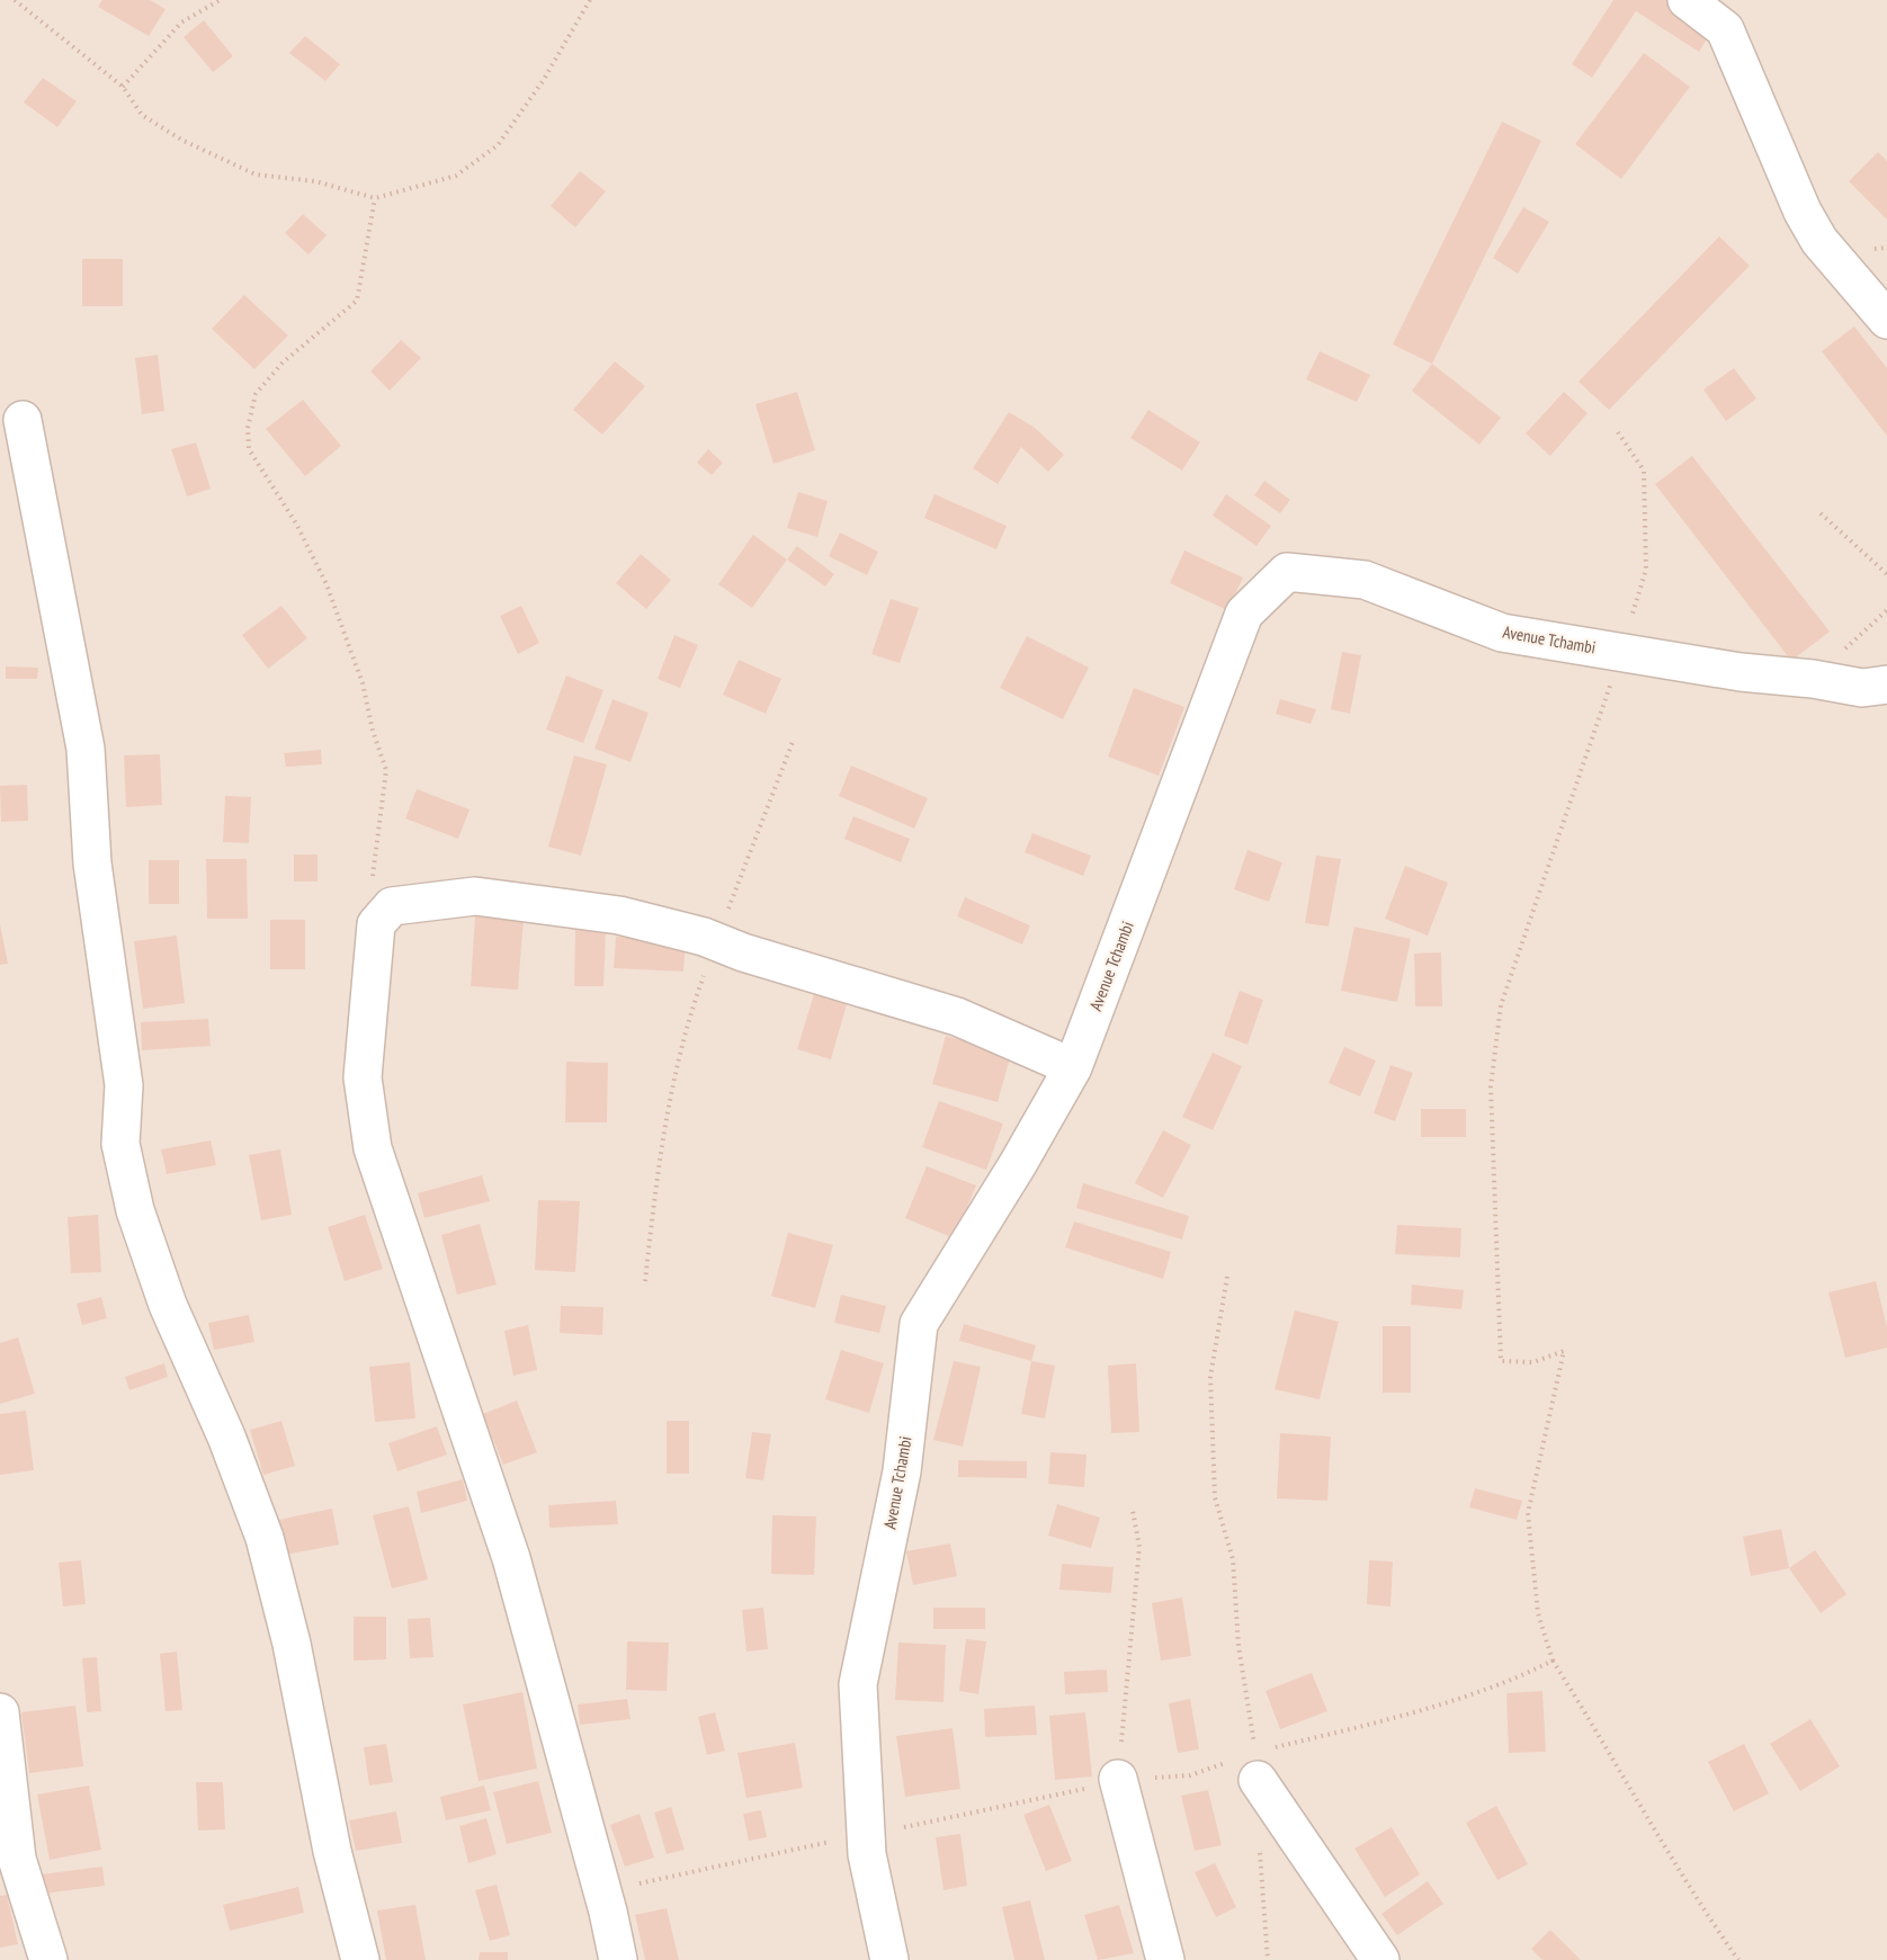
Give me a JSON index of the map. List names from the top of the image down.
{
  "streets": {
    "street": ["Avenue Tchambi"]
  }
}
